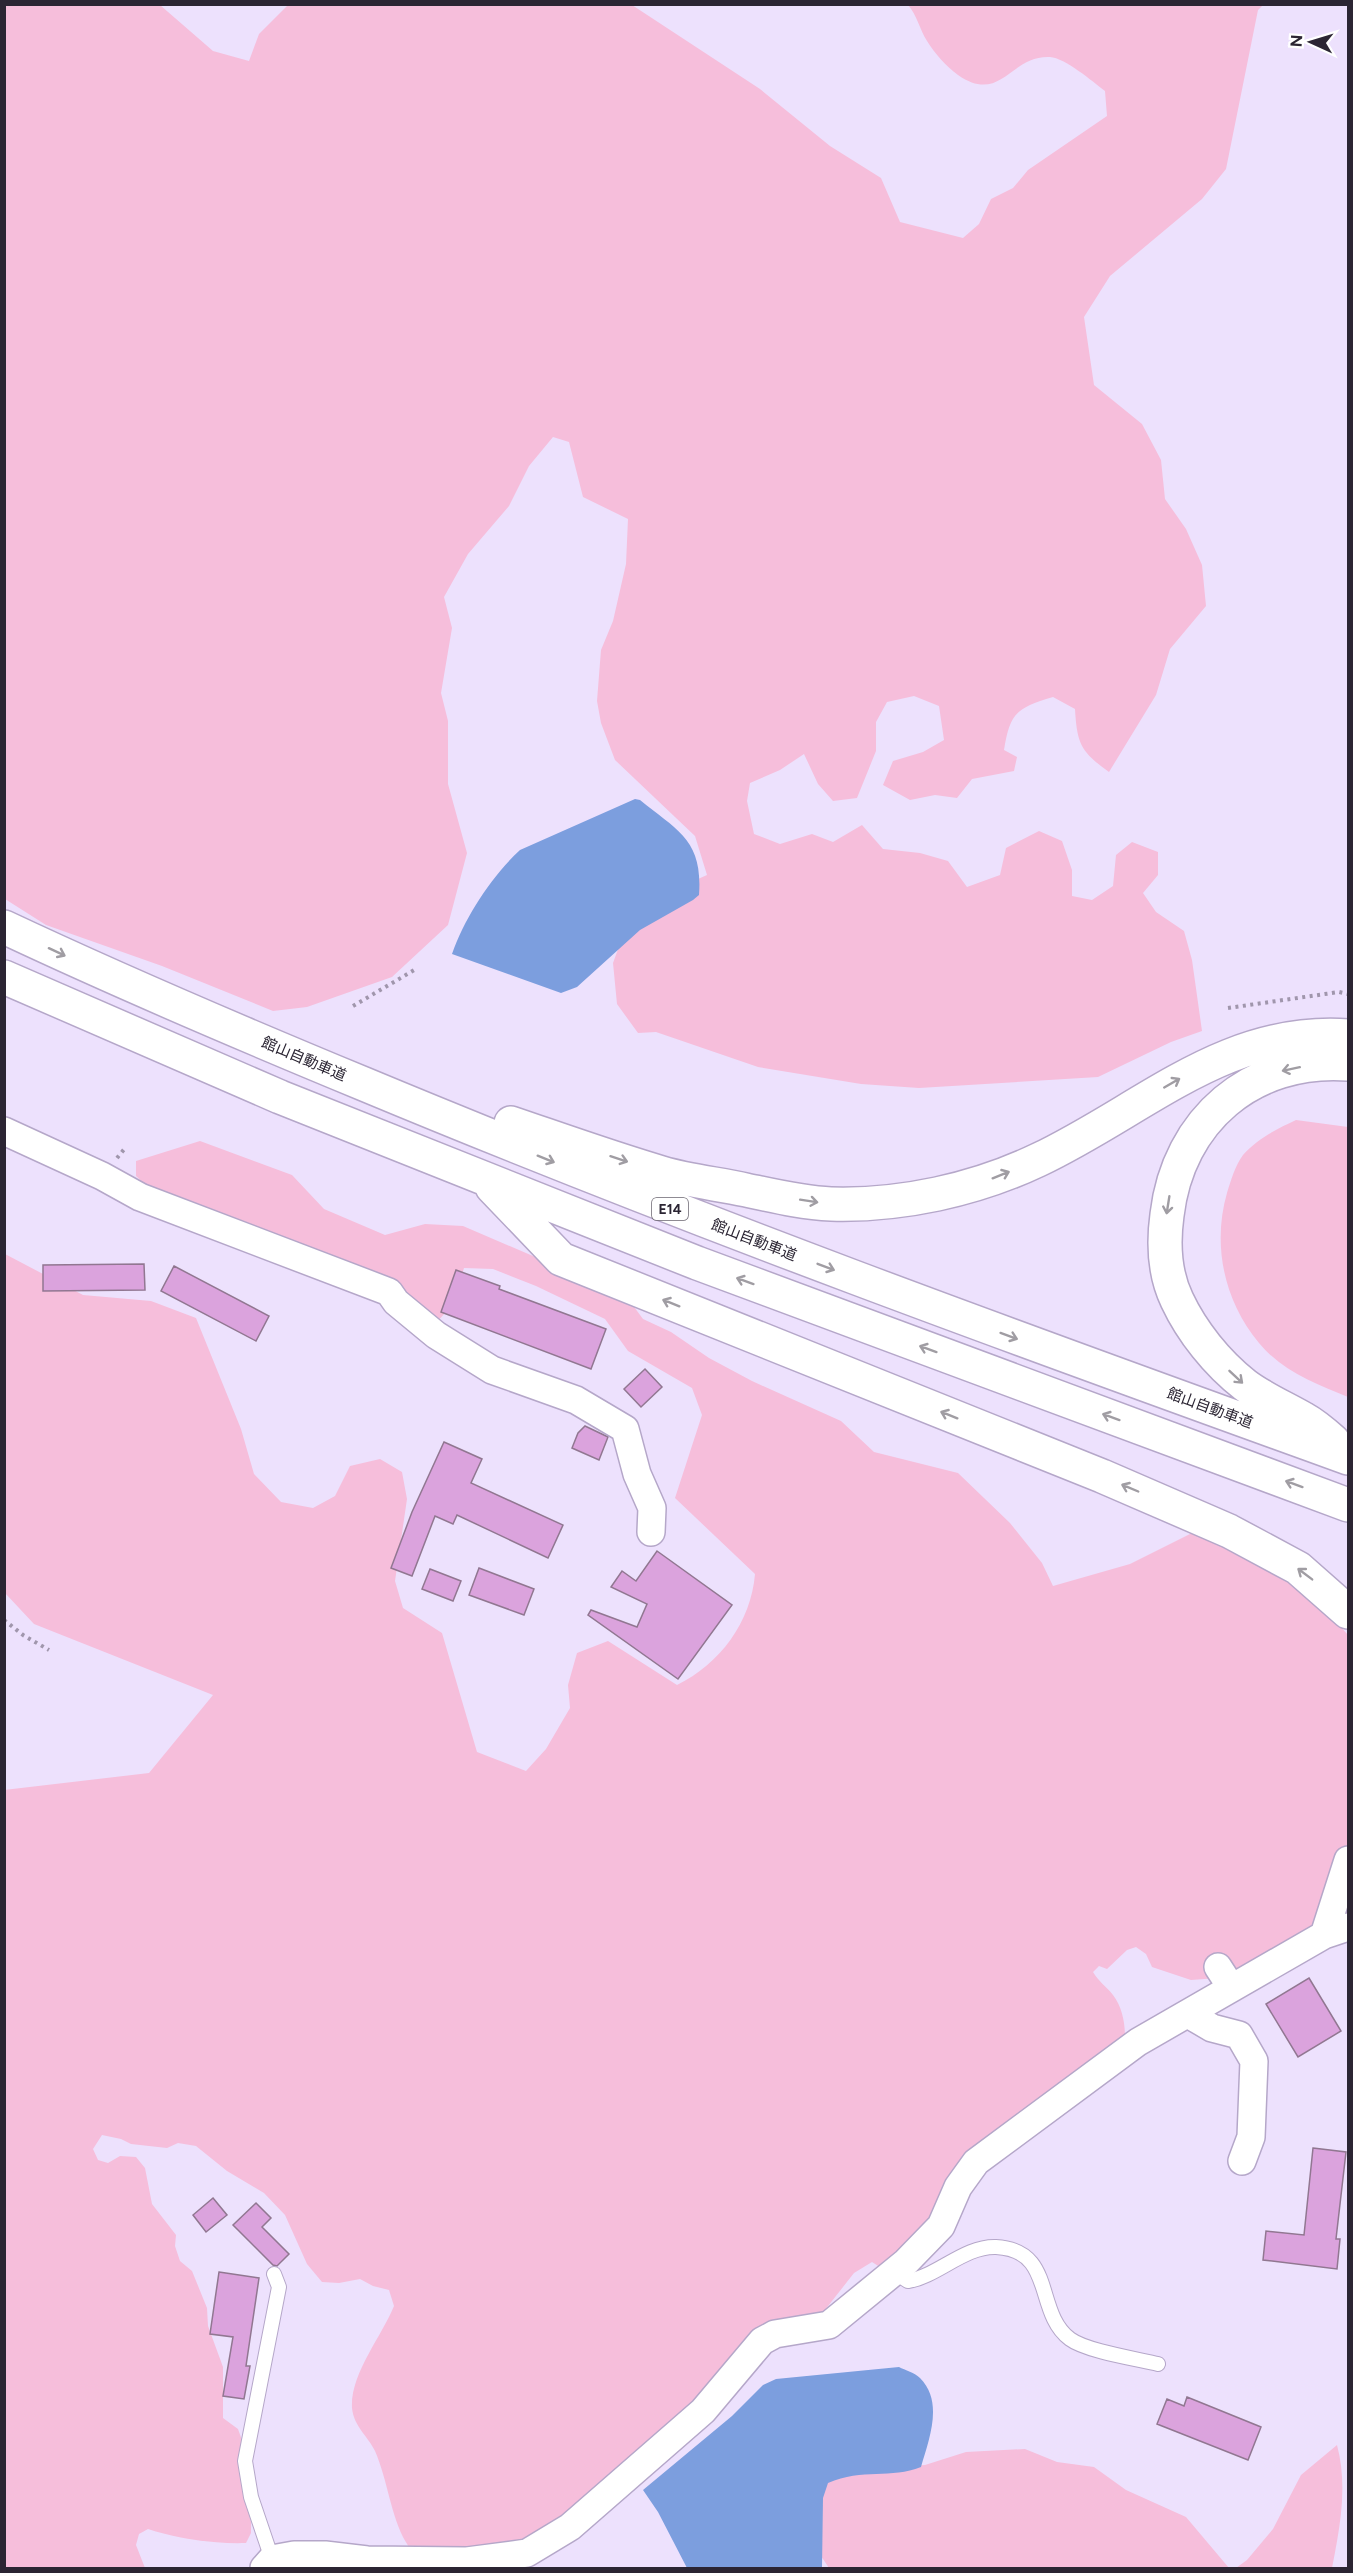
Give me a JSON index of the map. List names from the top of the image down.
{
  "streets": {
    "highway": ["館山自動車道", "E14"]
  },
  "north": "left"
}
